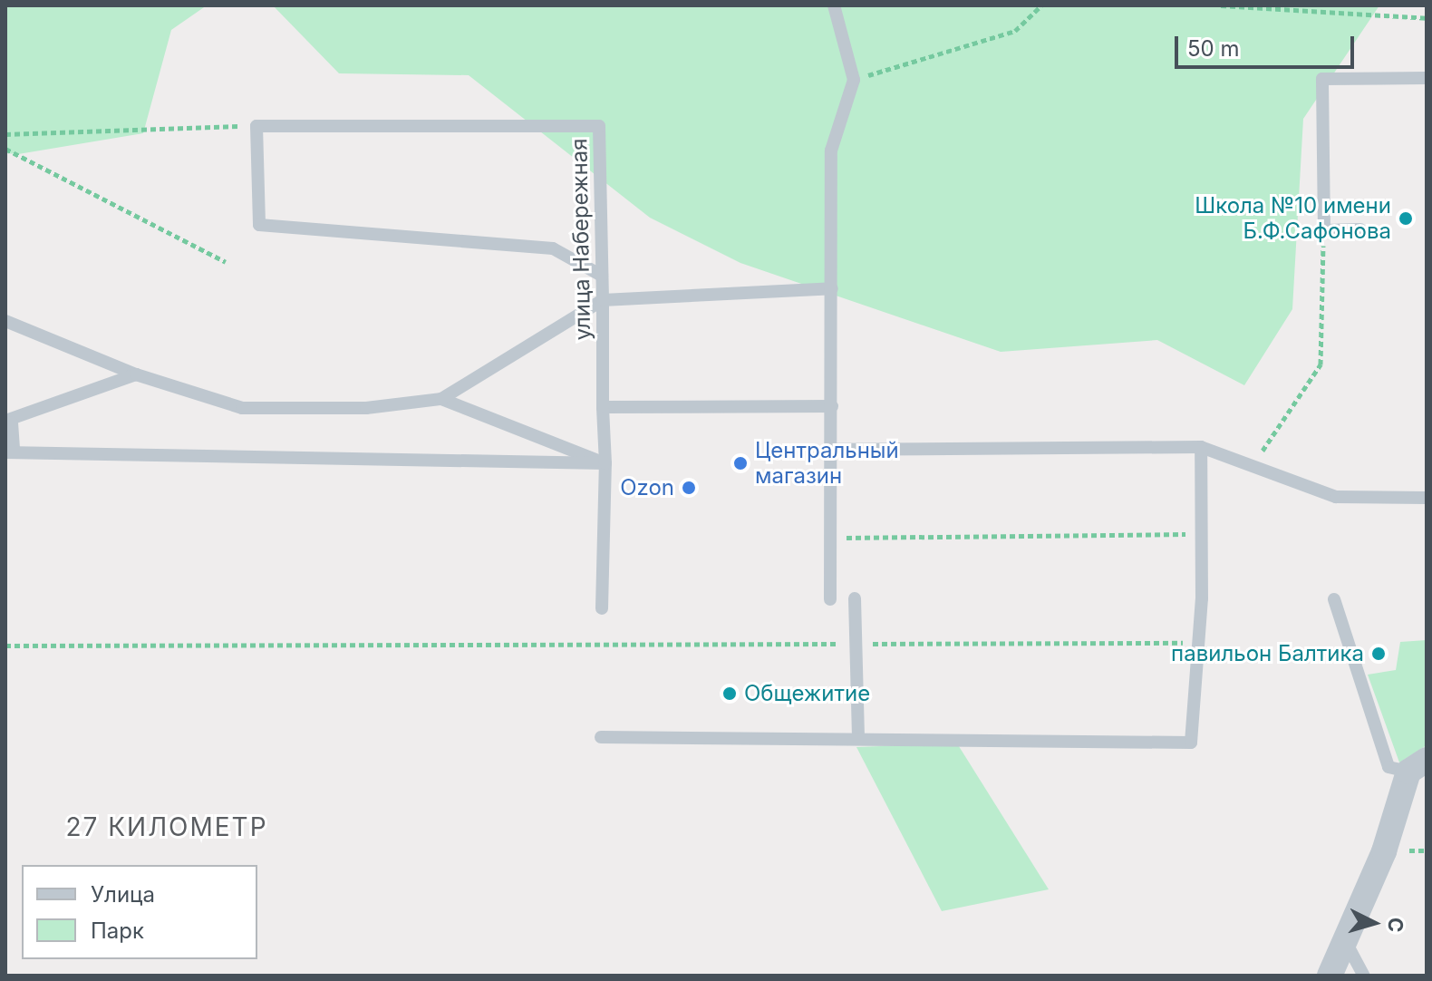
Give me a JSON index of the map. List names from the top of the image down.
{
  "streets": {
    "lane": ["улица Набережная"]
  },
  "districts": ["27 КИЛОМЕТР"],
  "places": [
    "Школа №10 имени Б.Ф.Сафонова",
    "Центральный магазин",
    "Ozon",
    "павильон Балтика",
    "Общежитие"
  ],
  "legend": ["Улица", "Парк"],
  "scale_bar": "50 m",
  "north": "right"
}
